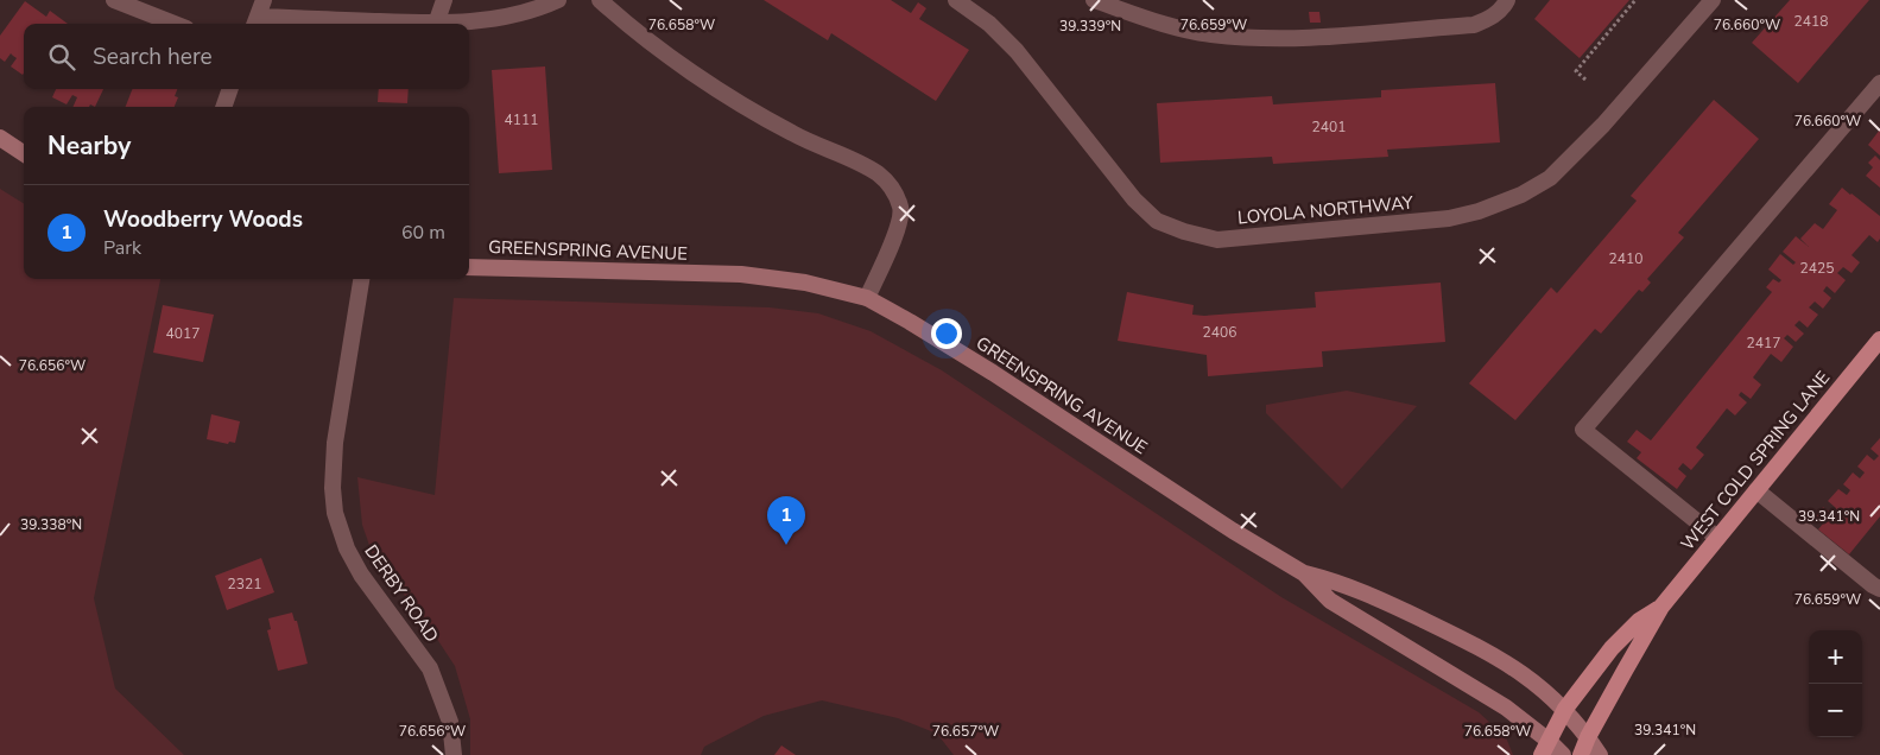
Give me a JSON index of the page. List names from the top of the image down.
{
  "streets": {
    "main road": ["GREENSPRING AVENUE", "WEST COLD SPRING LANE"],
    "street": ["LOYOLA NORTHWAY", "DERBY ROAD"]
  },
  "crossings": [
    ["GREENSPRING AVENUE", "WEST COLD SPRING LANE"]
  ],
  "house_numbers": [
    "2418",
    "4111",
    "2401",
    "2410",
    "2425",
    "2406",
    "4017",
    "2417",
    "2321"
  ],
  "page": {
    "search": "Search here",
    "heading": "Nearby",
    "list": [
      {
        "mark": "1",
        "name": "Woodberry Woods",
        "note": "Park",
        "value": "60 m"
      }
    ],
    "pins": "1",
    "map_buttons": ["+", "−"]
  },
  "coordinates": [
    "76.659°W",
    "76.660°W",
    "76.658°W",
    "39.339°N",
    "76.656°W",
    "39.341°N",
    "39.338°N",
    "76.657°W"
  ]
}
